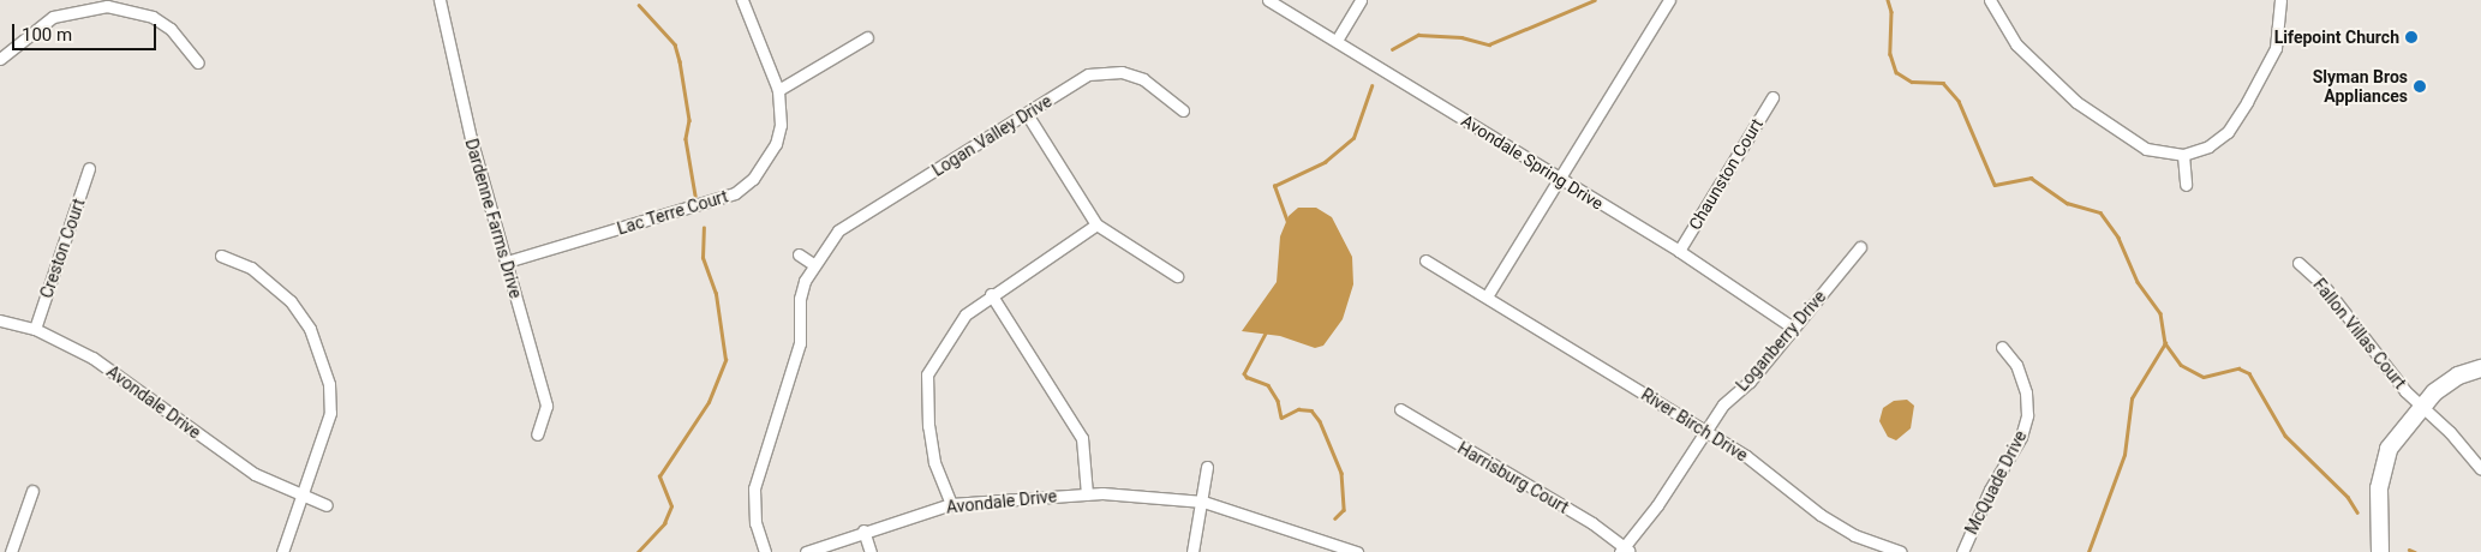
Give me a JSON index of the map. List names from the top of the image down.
{
  "streets": {
    "street": [
      "Logan Valley Drive",
      "Avondale Spring Drive",
      "Chaunston Court",
      "Lac Terre Court",
      "Dardenne Farms Drive",
      "Creston Court",
      "Fallon Villas Court",
      "Loganberry Drive",
      "Avondale Drive",
      "River Birch Drive",
      "Harrisburg Court",
      "McQuade Drive"
    ]
  },
  "crossings": [
    ["Avondale Spring Drive", "Chaunston Court"],
    ["Avondale Spring Drive", "Loganberry Drive"],
    ["Lac Terre Court", "Dardenne Farms Drive"],
    ["Creston Court", "Avondale Drive"],
    ["Loganberry Drive", "River Birch Drive"],
    ["Loganberry Drive", "Harrisburg Court"]
  ],
  "places": ["Lifepoint Church", "Slyman Bros Appliances"],
  "scale_bar": "100 m"
}
